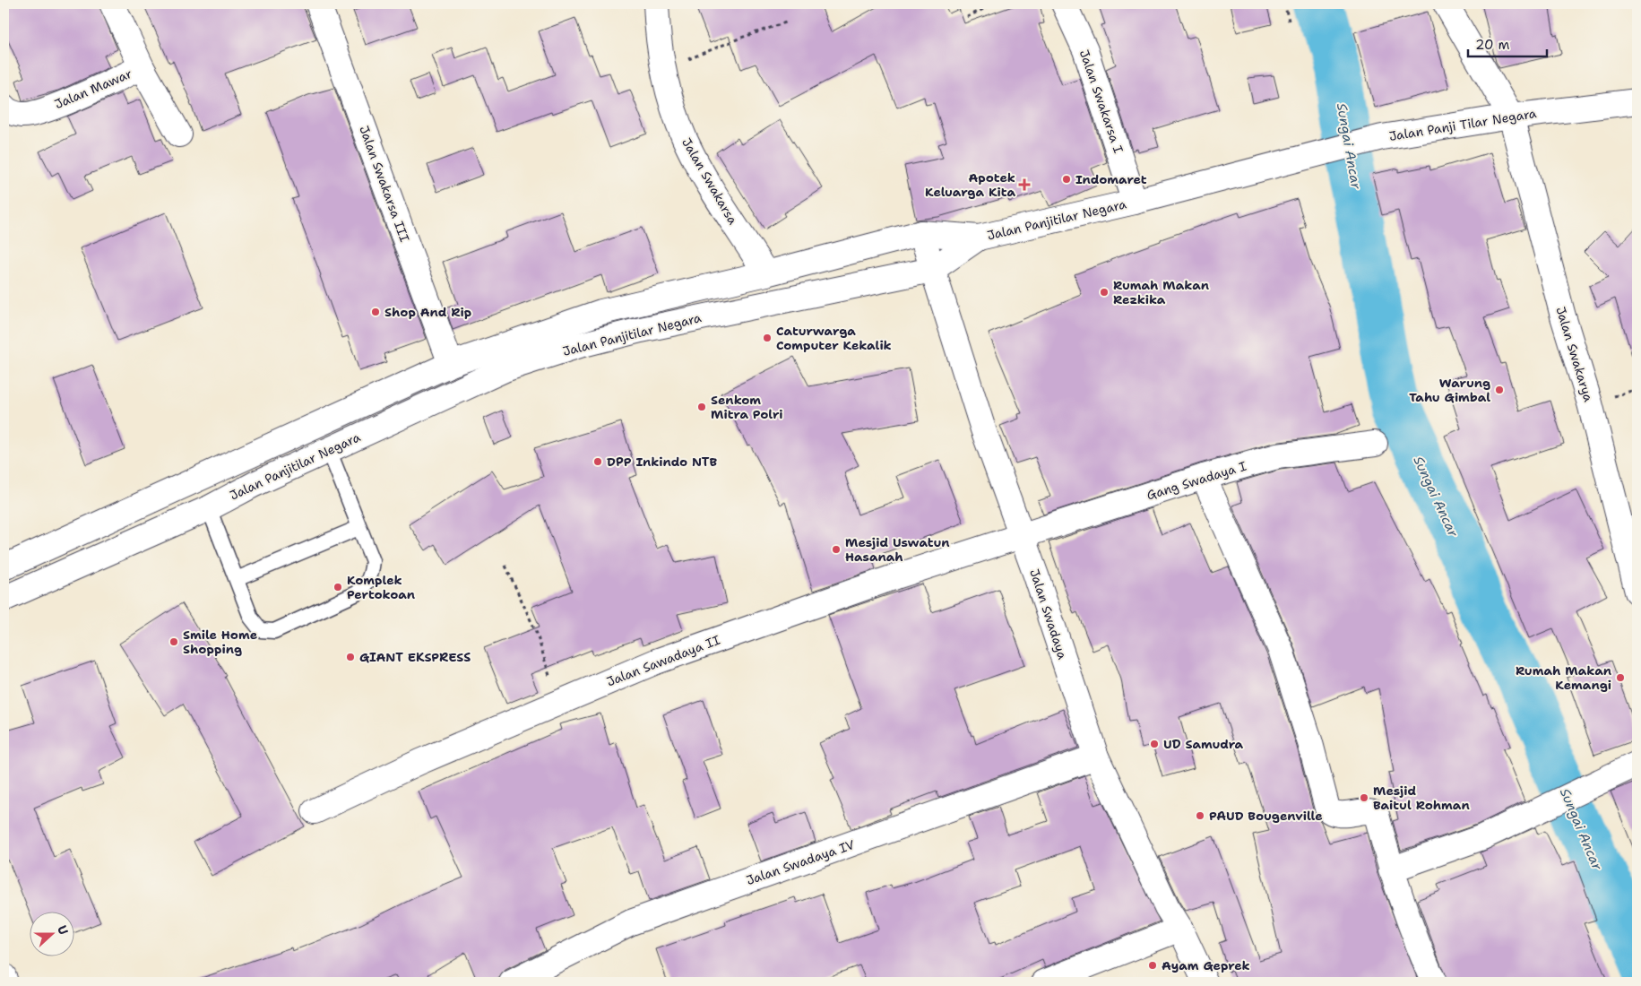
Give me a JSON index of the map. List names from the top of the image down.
{
  "streets": {
    "street": [
      "Jalan Mawar",
      "Jalan Swakarsa I",
      "Jalan Panji Tilar Negara",
      "Jalan Swakarsa",
      "Jalan Swakarsa III",
      "Jalan Panjitilar Negara",
      "Jalan Swakarya",
      "Gang Swadaya I",
      "Jalan Swadaya",
      "Jalan Sawadaya II",
      "Jalan Swadaya IV"
    ]
  },
  "crossings": [
    ["Jalan Swakarsa I", "Jalan Panjitilar Negara"],
    ["Jalan Panji Tilar Negara", "Jalan Panjitilar Negara"],
    ["Jalan Panji Tilar Negara", "Jalan Swakarya"],
    ["Jalan Panjitilar Negara", "Jalan Swadaya"],
    ["Gang Swadaya I", "Jalan Swadaya"],
    ["Gang Swadaya I", "Jalan Sawadaya II"],
    ["Jalan Swadaya", "Jalan Sawadaya II"],
    ["Jalan Swadaya", "Jalan Swadaya IV"]
  ],
  "water": ["Sungai Ancar"],
  "places": {
    "other": [
      "Indomaret",
      "Rumah Makan Rezkika",
      "Shop And Rip",
      "Caturwarga Computer Kekalik",
      "Warung Tahu Gimbal",
      "Senkom Mitra Polri",
      "DPP Inkindo NTB",
      "Mesjid Uswatun Hasanah",
      "Komplek Pertokoan",
      "Smile Home Shopping",
      "GIANT EKSPRESS",
      "Rumah Makan Kemangi",
      "UD Samudra",
      "Mesjid Baitul Rohman",
      "PAUD Bougenville",
      "Ayam Geprek"
    ],
    "health": ["Apotek Keluarga Kita"]
  },
  "scale_bar": "20 m",
  "north": "right"
}
